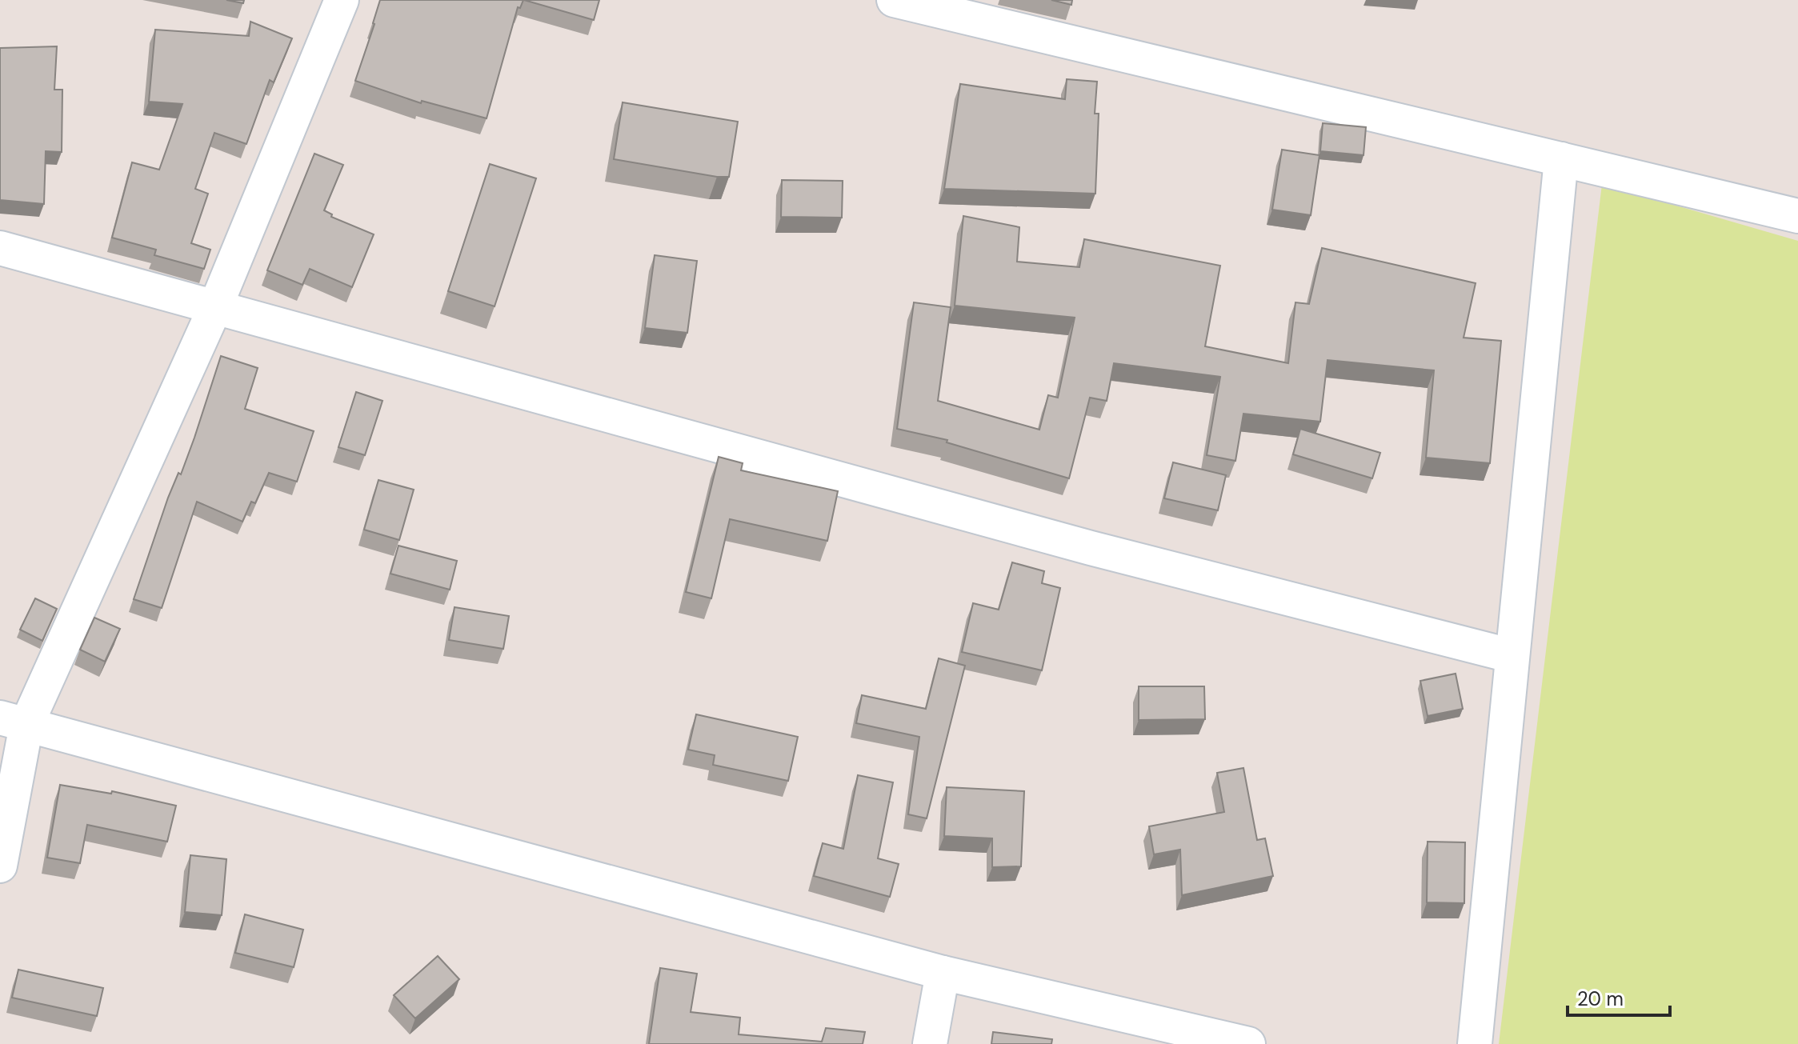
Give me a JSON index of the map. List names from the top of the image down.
{
  "scale_bar": "20 m"
}
